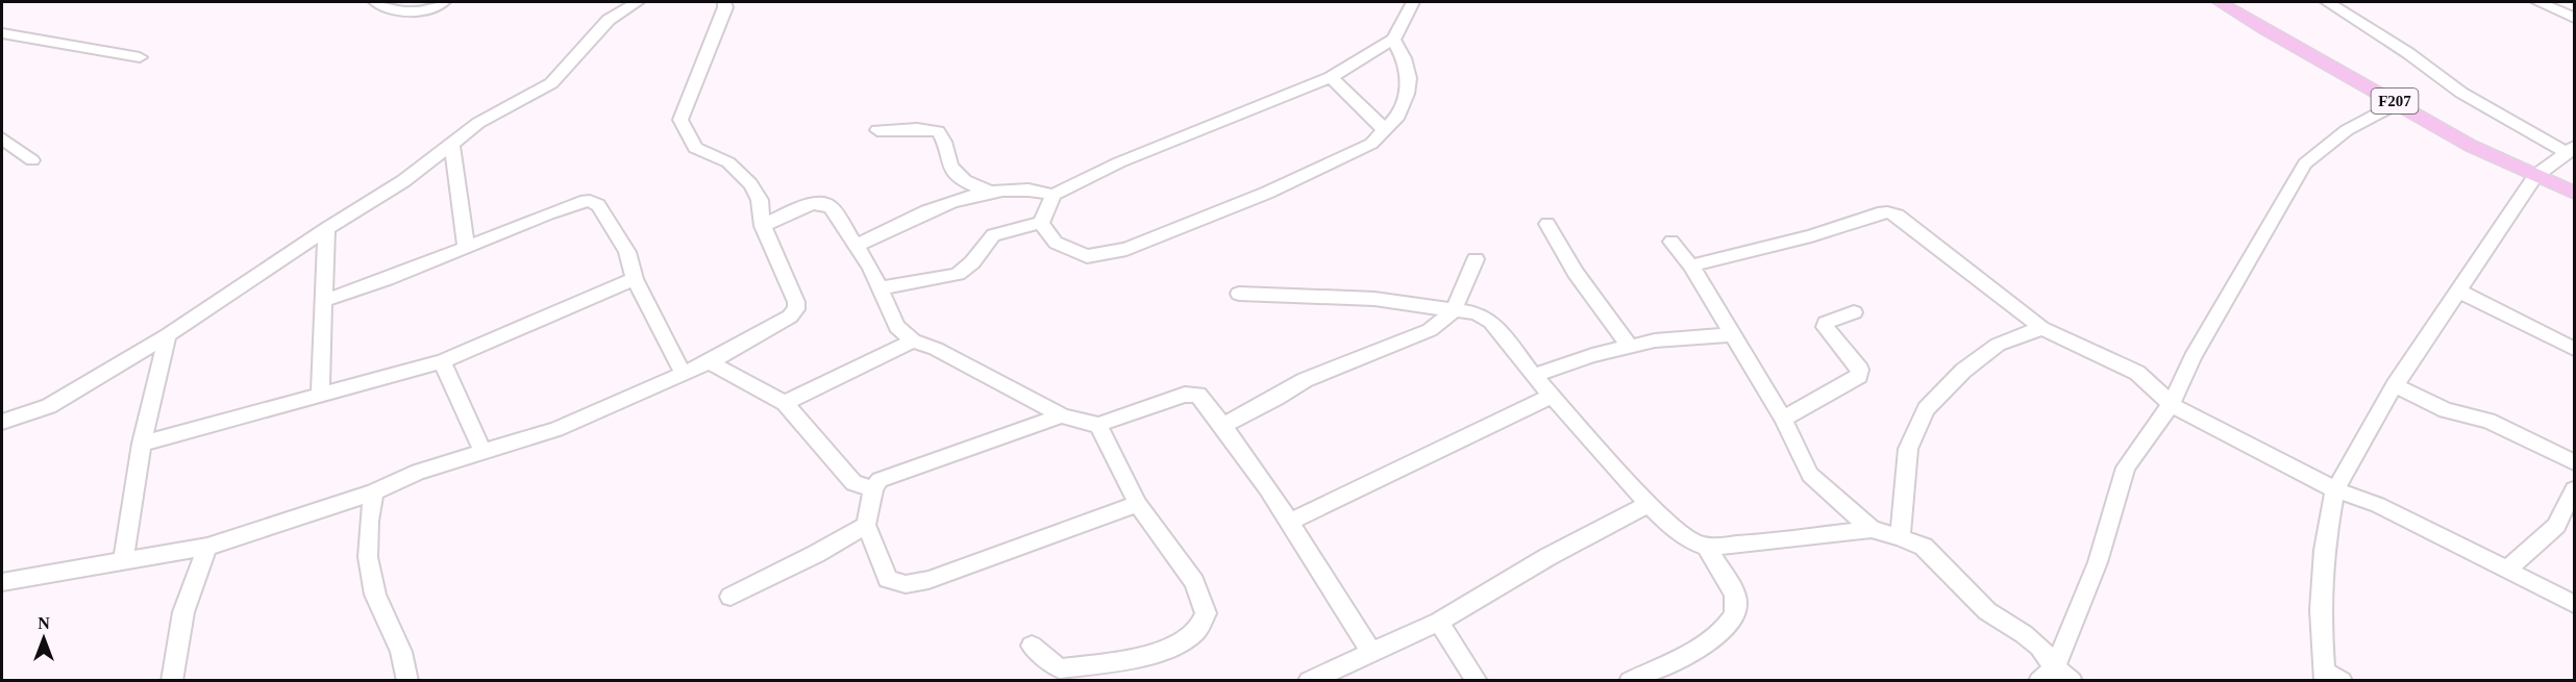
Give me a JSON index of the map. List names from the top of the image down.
{
  "streets": {
    "main road": ["F207"]
  },
  "north": "top"
}
